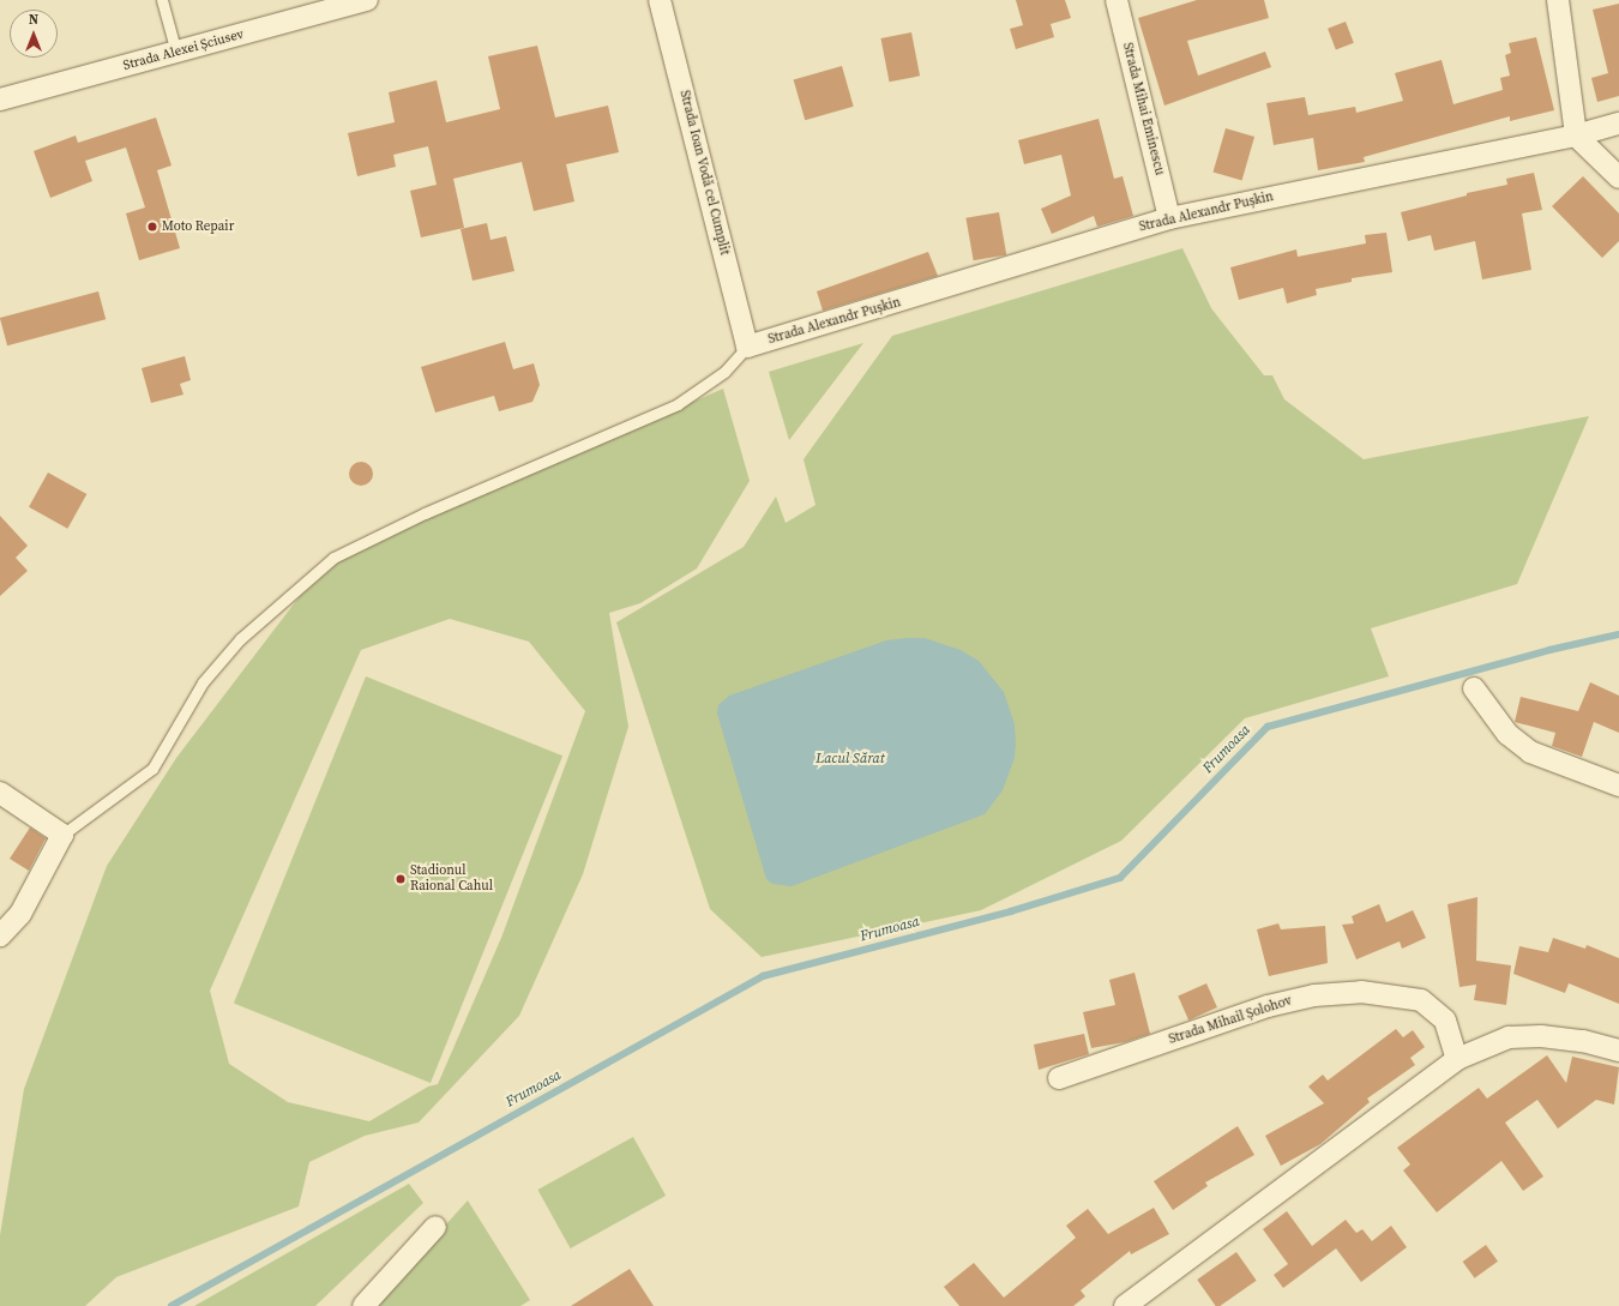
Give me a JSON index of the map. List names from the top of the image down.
{
  "streets": {
    "street": [
      "Strada Alexei Șciusev",
      "Strada Mihai Eminescu",
      "Strada Ioan Vodă cel Cumplit",
      "Strada Alexandr Pușkin",
      "Strada Mihail Șolohov"
    ]
  },
  "crossings": [
    ["Strada Mihai Eminescu", "Strada Alexandr Pușkin"],
    ["Strada Ioan Vodă cel Cumplit", "Strada Alexandr Pușkin"]
  ],
  "water": ["Frumoasa", "Lacul Sărat"],
  "places": ["Moto Repair", "Stadionul Raional Cahul"],
  "north": "top"
}
